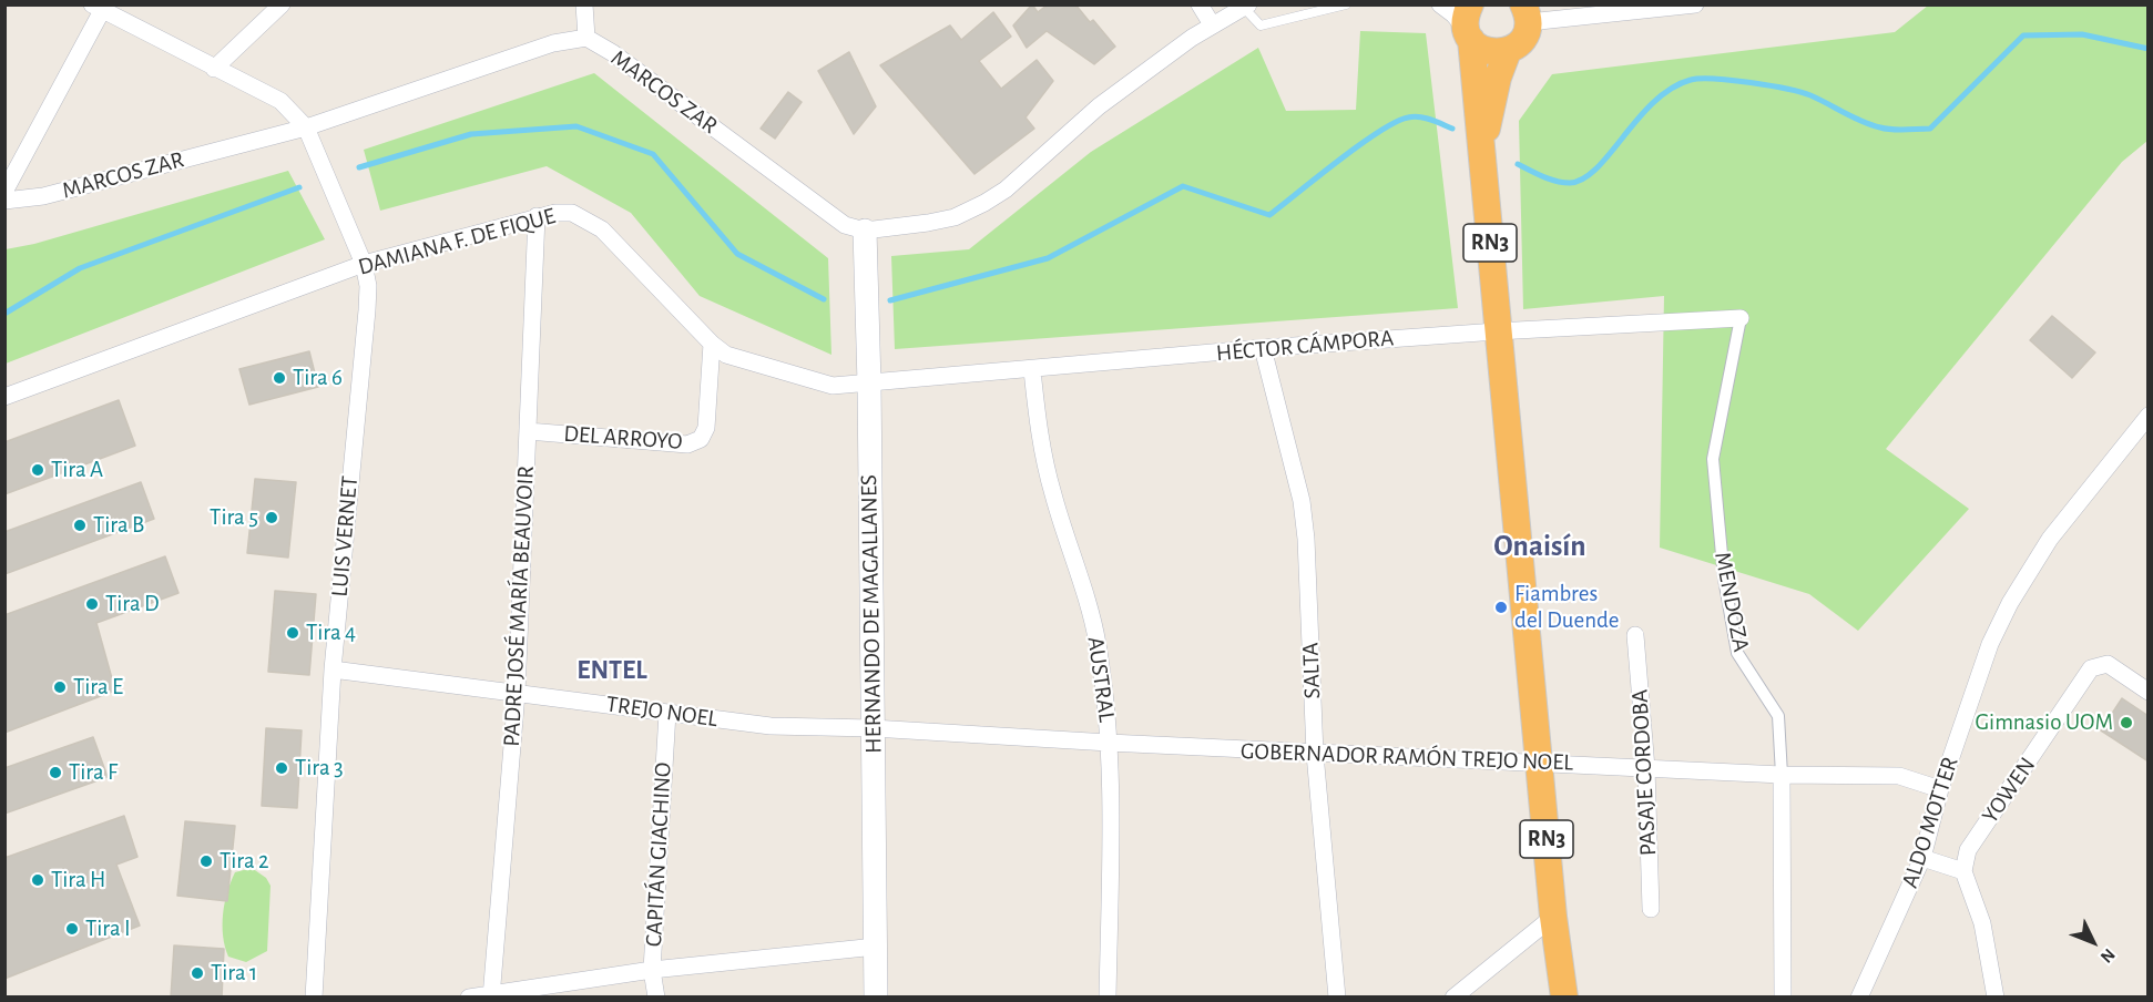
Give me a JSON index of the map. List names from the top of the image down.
{
  "streets": {
    "highway": ["RN3"],
    "main road": ["HERNANDO DE MAGALLANES"],
    "street": [
      "MARCOS ZAR",
      "DAMIANA F. DE FIQUE",
      "HÉCTOR CÁMPORA",
      "DEL ARROYO",
      "LUIS VERNET",
      "MENDOZA",
      "PADRE JOSÉ MARÍA BEAUVOIR",
      "SALTA",
      "AUSTRAL",
      "TREJO NOEL",
      "GOBERNADOR RAMÓN TREJO NOEL",
      "PASAJE CORDOBA",
      "YOWEN",
      "ALDO MOTTER",
      "CAPITÁN GIACHINO"
    ]
  },
  "crossings": [
    ["MARCOS ZAR", "LUIS VERNET"],
    ["MARCOS ZAR", "HERNANDO DE MAGALLANES"],
    ["DAMIANA F. DE FIQUE", "HÉCTOR CÁMPORA"],
    ["DAMIANA F. DE FIQUE", "DEL ARROYO"],
    ["DAMIANA F. DE FIQUE", "LUIS VERNET"],
    ["DAMIANA F. DE FIQUE", "PADRE JOSÉ MARÍA BEAUVOIR"],
    ["DAMIANA F. DE FIQUE", "HERNANDO DE MAGALLANES"],
    ["RN3", "HÉCTOR CÁMPORA"],
    ["RN3", "GOBERNADOR RAMÓN TREJO NOEL"],
    ["HÉCTOR CÁMPORA", "MENDOZA"],
    ["HÉCTOR CÁMPORA", "HERNANDO DE MAGALLANES"],
    ["HÉCTOR CÁMPORA", "SALTA"],
    ["HÉCTOR CÁMPORA", "AUSTRAL"],
    ["DEL ARROYO", "PADRE JOSÉ MARÍA BEAUVOIR"],
    ["LUIS VERNET", "TREJO NOEL"],
    ["MENDOZA", "GOBERNADOR RAMÓN TREJO NOEL"],
    ["PADRE JOSÉ MARÍA BEAUVOIR", "TREJO NOEL"],
    ["HERNANDO DE MAGALLANES", "TREJO NOEL"],
    ["HERNANDO DE MAGALLANES", "GOBERNADOR RAMÓN TREJO NOEL"],
    ["SALTA", "GOBERNADOR RAMÓN TREJO NOEL"],
    ["AUSTRAL", "GOBERNADOR RAMÓN TREJO NOEL"],
    ["TREJO NOEL", "GOBERNADOR RAMÓN TREJO NOEL"],
    ["TREJO NOEL", "CAPITÁN GIACHINO"],
    ["GOBERNADOR RAMÓN TREJO NOEL", "PASAJE CORDOBA"],
    ["GOBERNADOR RAMÓN TREJO NOEL", "ALDO MOTTER"]
  ],
  "districts": ["Onaisín", "ENTEL"],
  "places": [
    "Tira 6",
    "Tira A",
    "Tira 5",
    "Tira B",
    "Tira D",
    "Fiambres del Duende",
    "Tira 4",
    "Tira E",
    "Gimnasio UOM",
    "Tira 3",
    "Tira F",
    "Tira 2",
    "Tira H",
    "Tira I",
    "Tira 1"
  ],
  "north": "bottom right"
}
